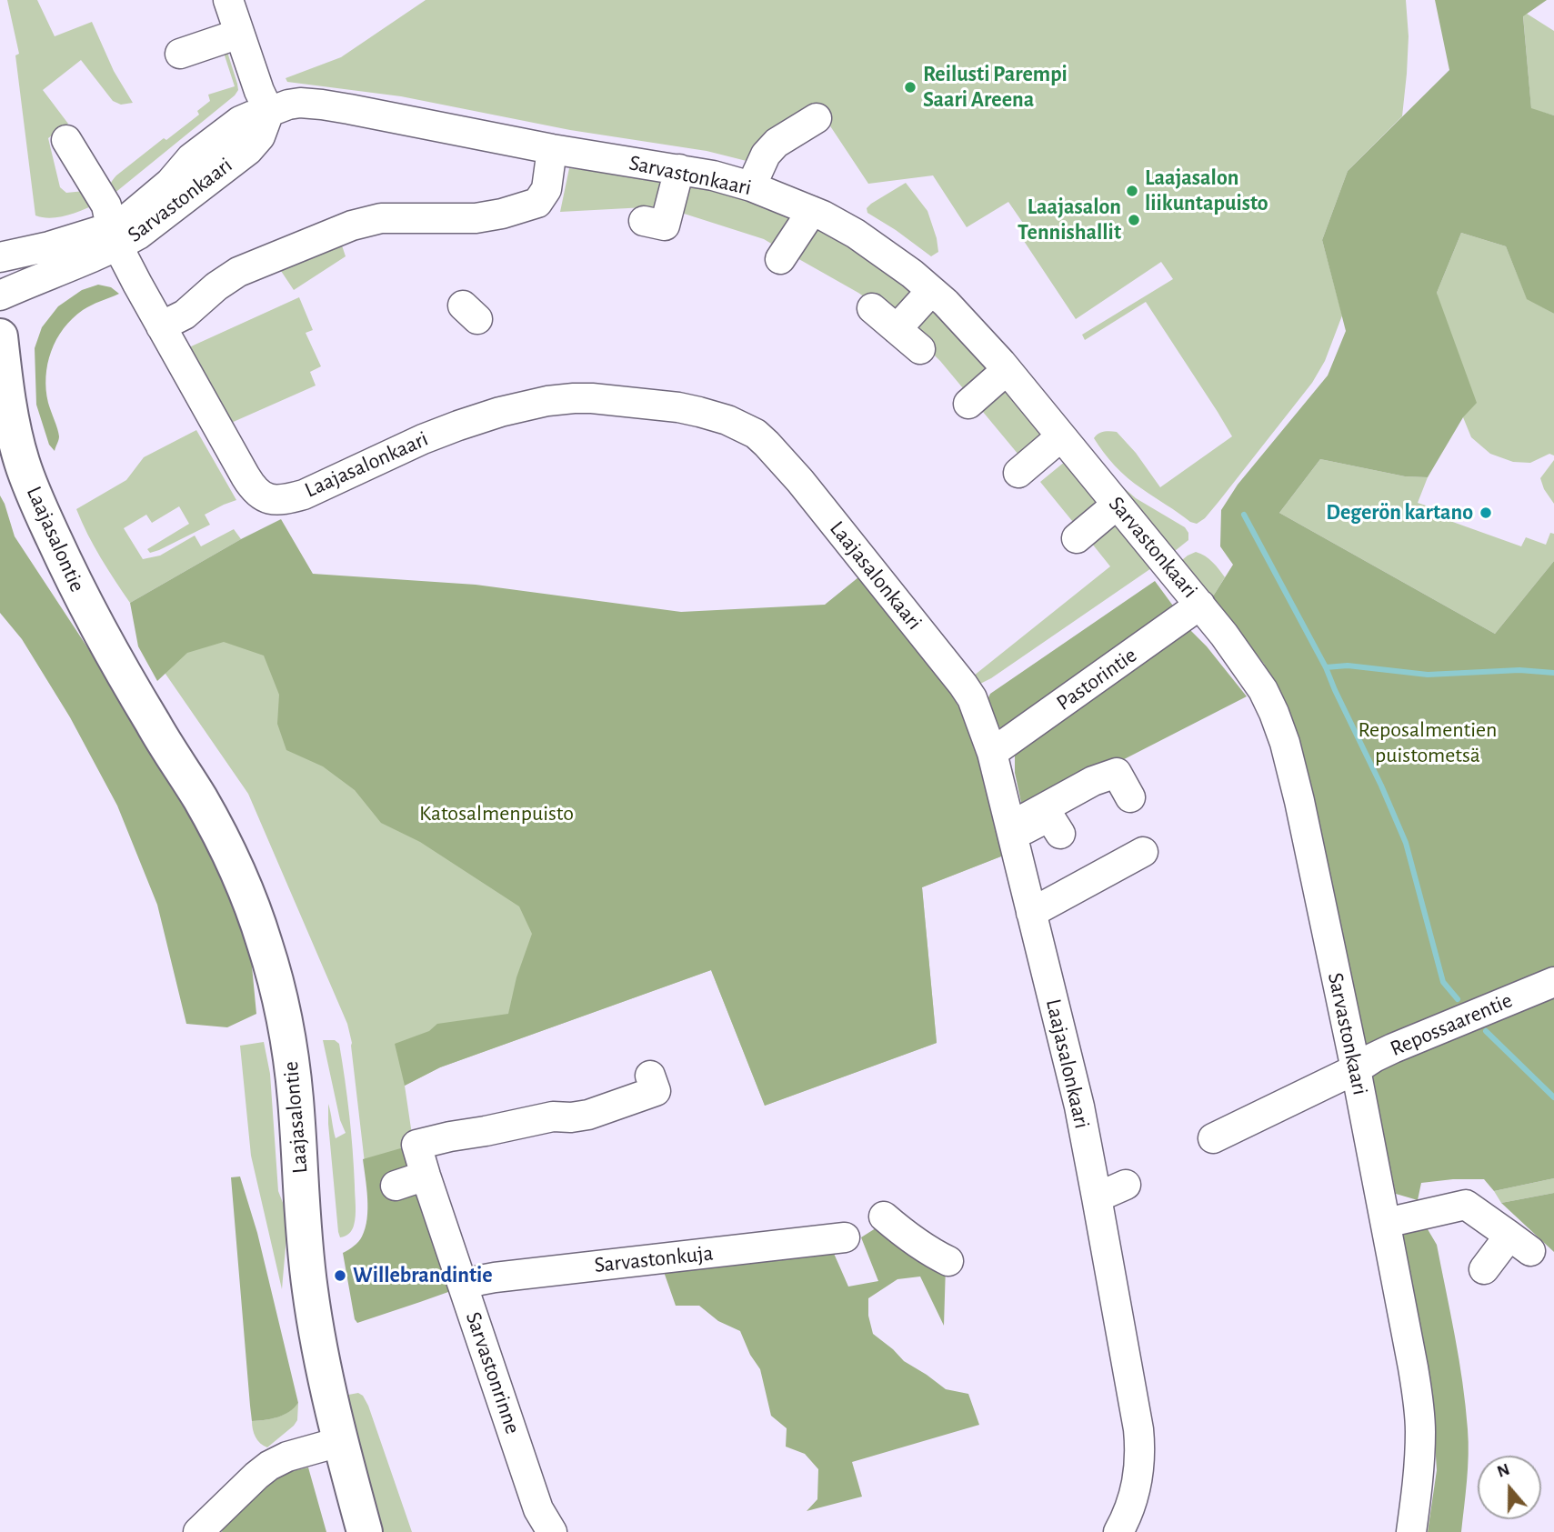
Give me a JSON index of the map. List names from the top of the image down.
{
  "streets": {
    "main road": ["Laajasalontie"],
    "street": [
      "Sarvastonkaari",
      "Laajasalonkaari",
      "Pastorintie",
      "Repossaarentie",
      "Sarvastonkuja",
      "Sarvastonrinne"
    ]
  },
  "crossings": [
    ["Sarvastonkaari", "Laajasalonkaari"],
    ["Sarvastonkaari", "Pastorintie"],
    ["Sarvastonkaari", "Repossaarentie"],
    ["Laajasalonkaari", "Pastorintie"],
    ["Sarvastonkuja", "Sarvastonrinne"]
  ],
  "parks": ["Reposalmentien puistometsä", "Katosalmenpuisto"],
  "places": [
    "Reilusti Parempi Saari Areena",
    "Laajasalon liikuntapuisto",
    "Laajasalon Tennishallit",
    "Degerön kartano",
    "Willebrandintie"
  ],
  "north": "top"
}
